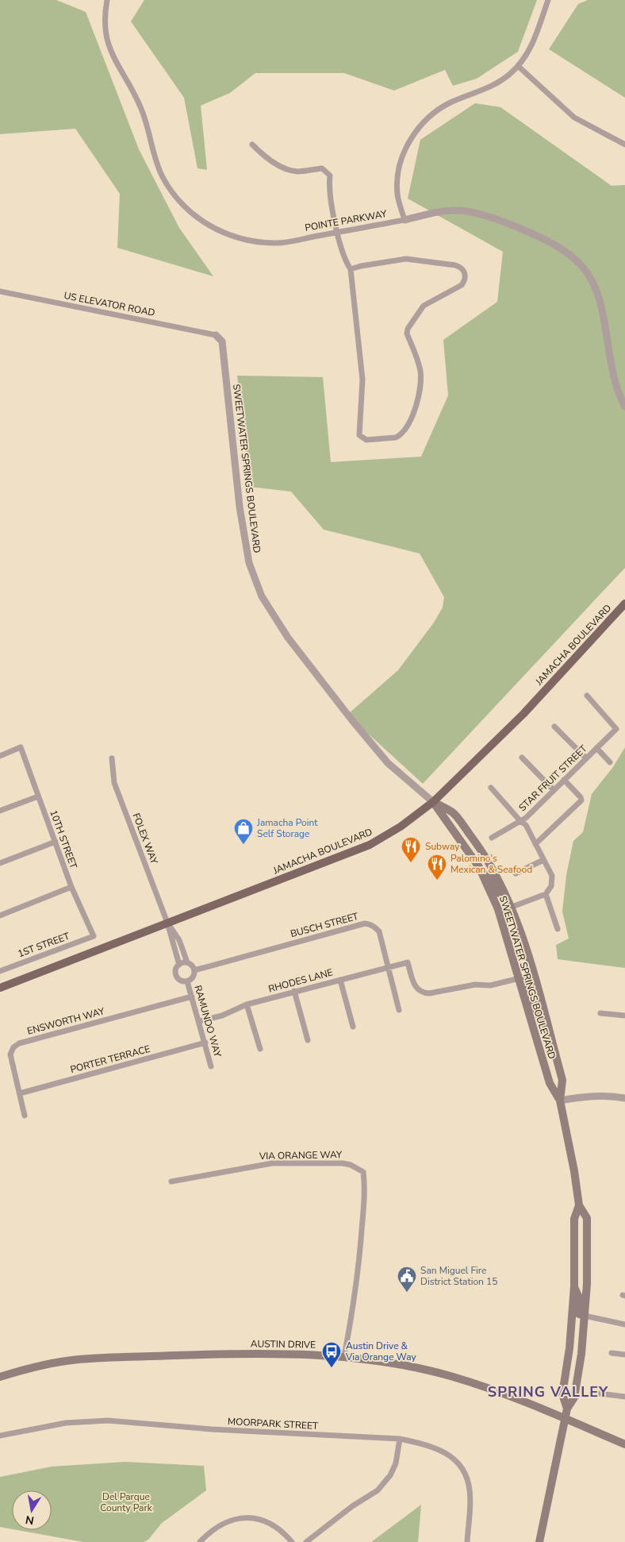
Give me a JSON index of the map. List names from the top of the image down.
{
  "streets": {
    "main road": ["SWEETWATER SPRINGS BOULEVARD", "JAMACHA BOULEVARD", "AUSTIN DRIVE"],
    "street": [
      "POINTE PARKWAY",
      "US ELEVATOR ROAD",
      "STAR FRUIT STREET",
      "FOLEX WAY",
      "10TH STREET",
      "BUSCH STREET",
      "1ST STREET",
      "RHODES LANE",
      "ENSWORTH WAY",
      "RAMUNDO WAY",
      "PORTER TERRACE",
      "VIA ORANGE WAY",
      "MOORPARK STREET"
    ]
  },
  "crossings": [
    ["US ELEVATOR ROAD", "SWEETWATER SPRINGS BOULEVARD"],
    ["SWEETWATER SPRINGS BOULEVARD", "JAMACHA BOULEVARD"],
    ["SWEETWATER SPRINGS BOULEVARD", "RHODES LANE"],
    ["SWEETWATER SPRINGS BOULEVARD", "AUSTIN DRIVE"],
    ["JAMACHA BOULEVARD", "FOLEX WAY"],
    ["JAMACHA BOULEVARD", "RAMUNDO WAY"],
    ["FOLEX WAY", "RAMUNDO WAY"],
    ["10TH STREET", "1ST STREET"],
    ["BUSCH STREET", "RHODES LANE"],
    ["BUSCH STREET", "RAMUNDO WAY"],
    ["RHODES LANE", "RAMUNDO WAY"],
    ["ENSWORTH WAY", "RAMUNDO WAY"],
    ["ENSWORTH WAY", "PORTER TERRACE"],
    ["RAMUNDO WAY", "PORTER TERRACE"],
    ["VIA ORANGE WAY", "AUSTIN DRIVE"]
  ],
  "districts": ["SPRING VALLEY"],
  "parks": ["Del Parque County Park"],
  "places": {
    "shop": ["Jamacha Point Self Storage"],
    "restaurant": ["Subway", "Palomino's Mexican & Seafood"],
    "public building": ["San Miguel Fire District Station 15"],
    "bus stop": ["Austin Drive & Via Orange Way"]
  },
  "north": "bottom"
}
